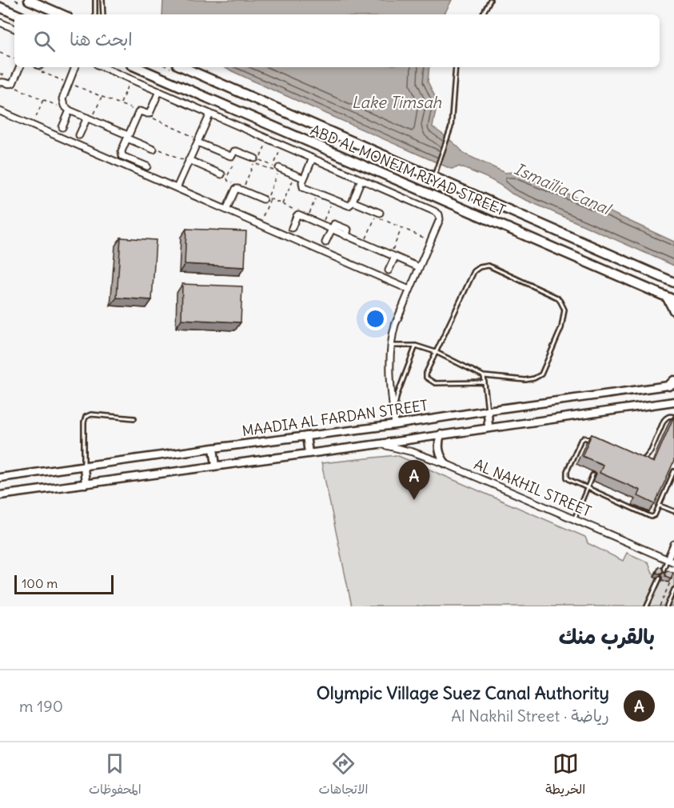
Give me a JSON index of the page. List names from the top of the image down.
{
  "streets": {
    "highway": ["ABD AL MONEIM RIYAD STREET"],
    "street": ["MAADIA AL FARDAN STREET", "AL NAKHIL STREET"]
  },
  "crossings": [
    ["MAADIA AL FARDAN STREET", "AL NAKHIL STREET"]
  ],
  "water": ["Lake Timsah", "Ismaïlia Canal"],
  "scale_bar": "100 m",
  "page": {
    "search": "ابحث هنا",
    "pins": "A",
    "scale": "100 m",
    "heading": "بالقرب منك",
    "list": [
      {
        "mark": "A",
        "name": "Olympic Village Suez Canal Authority",
        "note": "رياضة · Al Nakhil Street",
        "value": "190 m"
      }
    ],
    "nav": ["الخريطة", "الاتجاهات", "المحفوظات"]
  }
}
